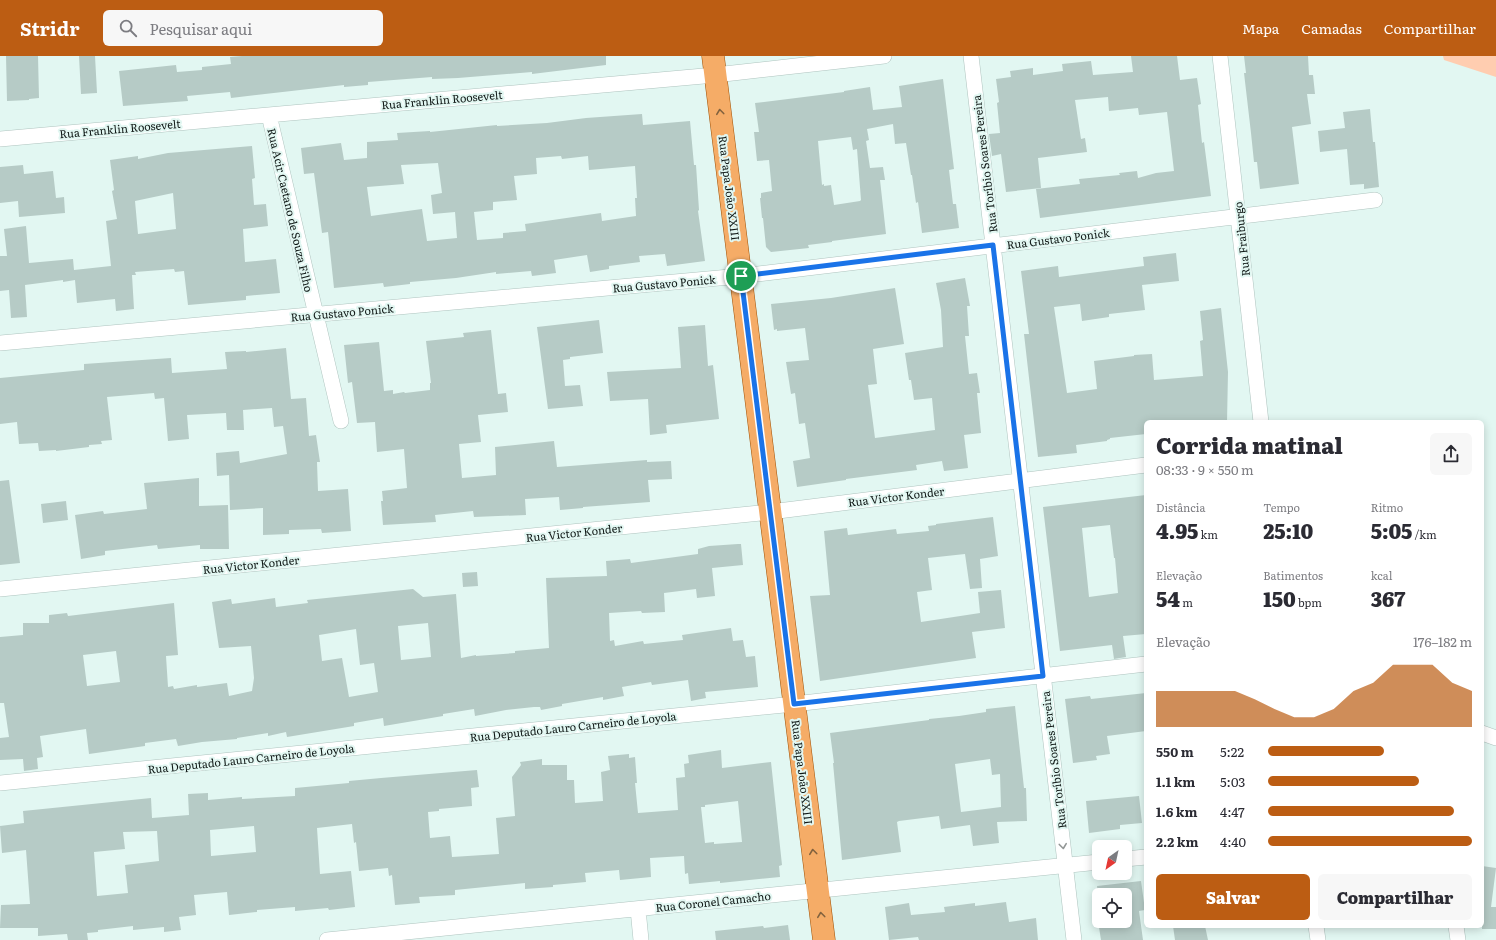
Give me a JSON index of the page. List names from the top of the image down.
{
  "streets": {
    "main road": ["Rua Papa João XXIII"],
    "street": [
      "Rua Franklin Roosevelt",
      "Rua Toríbio Soares Pereira",
      "Rua Acir Caetano de Souza Filho",
      "Rua Gustavo Ponick",
      "Rua Fraiburgo",
      "Rua Victor Konder",
      "Rua Deputado Lauro Carneiro de Loyola",
      "Rua Coronel Camacho"
    ]
  },
  "crossings": [
    ["Rua Franklin Roosevelt", "Rua Papa João XXIII"],
    ["Rua Franklin Roosevelt", "Rua Acir Caetano de Souza Filho"],
    ["Rua Toríbio Soares Pereira", "Rua Gustavo Ponick"],
    ["Rua Toríbio Soares Pereira", "Rua Victor Konder"],
    ["Rua Toríbio Soares Pereira", "Rua Deputado Lauro Carneiro de Loyola"],
    ["Rua Toríbio Soares Pereira", "Rua Coronel Camacho"],
    ["Rua Papa João XXIII", "Rua Gustavo Ponick"],
    ["Rua Papa João XXIII", "Rua Victor Konder"],
    ["Rua Papa João XXIII", "Rua Deputado Lauro Carneiro de Loyola"],
    ["Rua Papa João XXIII", "Rua Coronel Camacho"],
    ["Rua Acir Caetano de Souza Filho", "Rua Gustavo Ponick"],
    ["Rua Gustavo Ponick", "Rua Fraiburgo"]
  ],
  "one_way": ["Rua Papa João XXIII"],
  "north": "bottom left",
  "page": {
    "header": "Stridr",
    "search": "Pesquisar aqui",
    "nav": ["Mapa", "Camadas", "Compartilhar"],
    "heading": ["Corrida matinal", "08:33 · 9 × 550 m"],
    "stats": [
      ["Distância", "4.95 km"],
      ["Tempo", "25:10"],
      ["Ritmo", "5:05 /km"],
      ["Elevação", "54 m"],
      ["Batimentos", "150 bpm"],
      ["kcal", "367"]
    ],
    "chart": ["Elevação", "176–182 m"],
    "list": [
      {
        "name": "550 m",
        "note": "5:22"
      },
      {
        "name": "1.1 km",
        "note": "5:03"
      },
      {
        "name": "1.6 km",
        "note": "4:47"
      },
      {
        "name": "2.2 km",
        "note": "4:40"
      }
    ],
    "buttons": ["Salvar", "Compartilhar"]
  }
}
